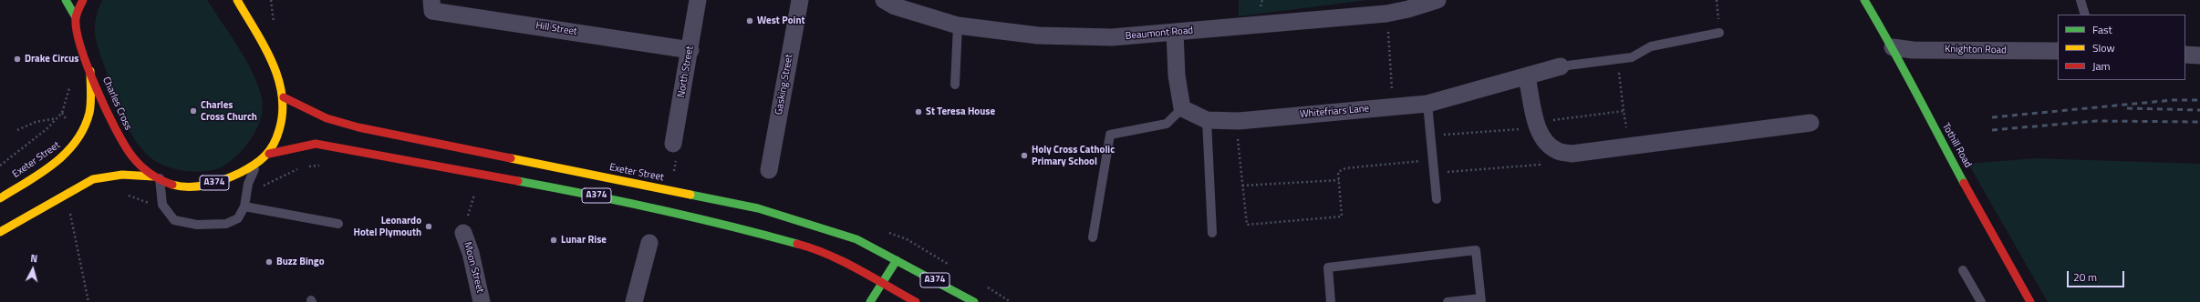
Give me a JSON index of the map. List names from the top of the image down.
{
  "streets": {
    "main road": [
      "Charles Cross",
      "Tothill Road",
      "Exeter Street",
      "A374"
    ],
    "street": [
      "Hill Street",
      "Beaumont Road",
      "Knighton Road",
      "North Street",
      "Gasking Street",
      "Whitefriars Lane",
      "Moon Street"
    ]
  },
  "crossings": [
    ["Hill Street", "North Street"],
    ["Knighton Road", "Tothill Road"],
    ["Charles Cross", "Exeter Street"],
    ["Charles Cross", "A374"]
  ],
  "places": [
    "West Point",
    "Drake Circus",
    "Charles Cross Church",
    "St Teresa House",
    "Holy Cross Catholic Primary School",
    "Leonardo Hotel Plymouth",
    "Lunar Rise",
    "Buzz Bingo"
  ],
  "legend": ["Fast", "Slow", "Jam"],
  "scale_bar": "20 m",
  "north": "top"
}
